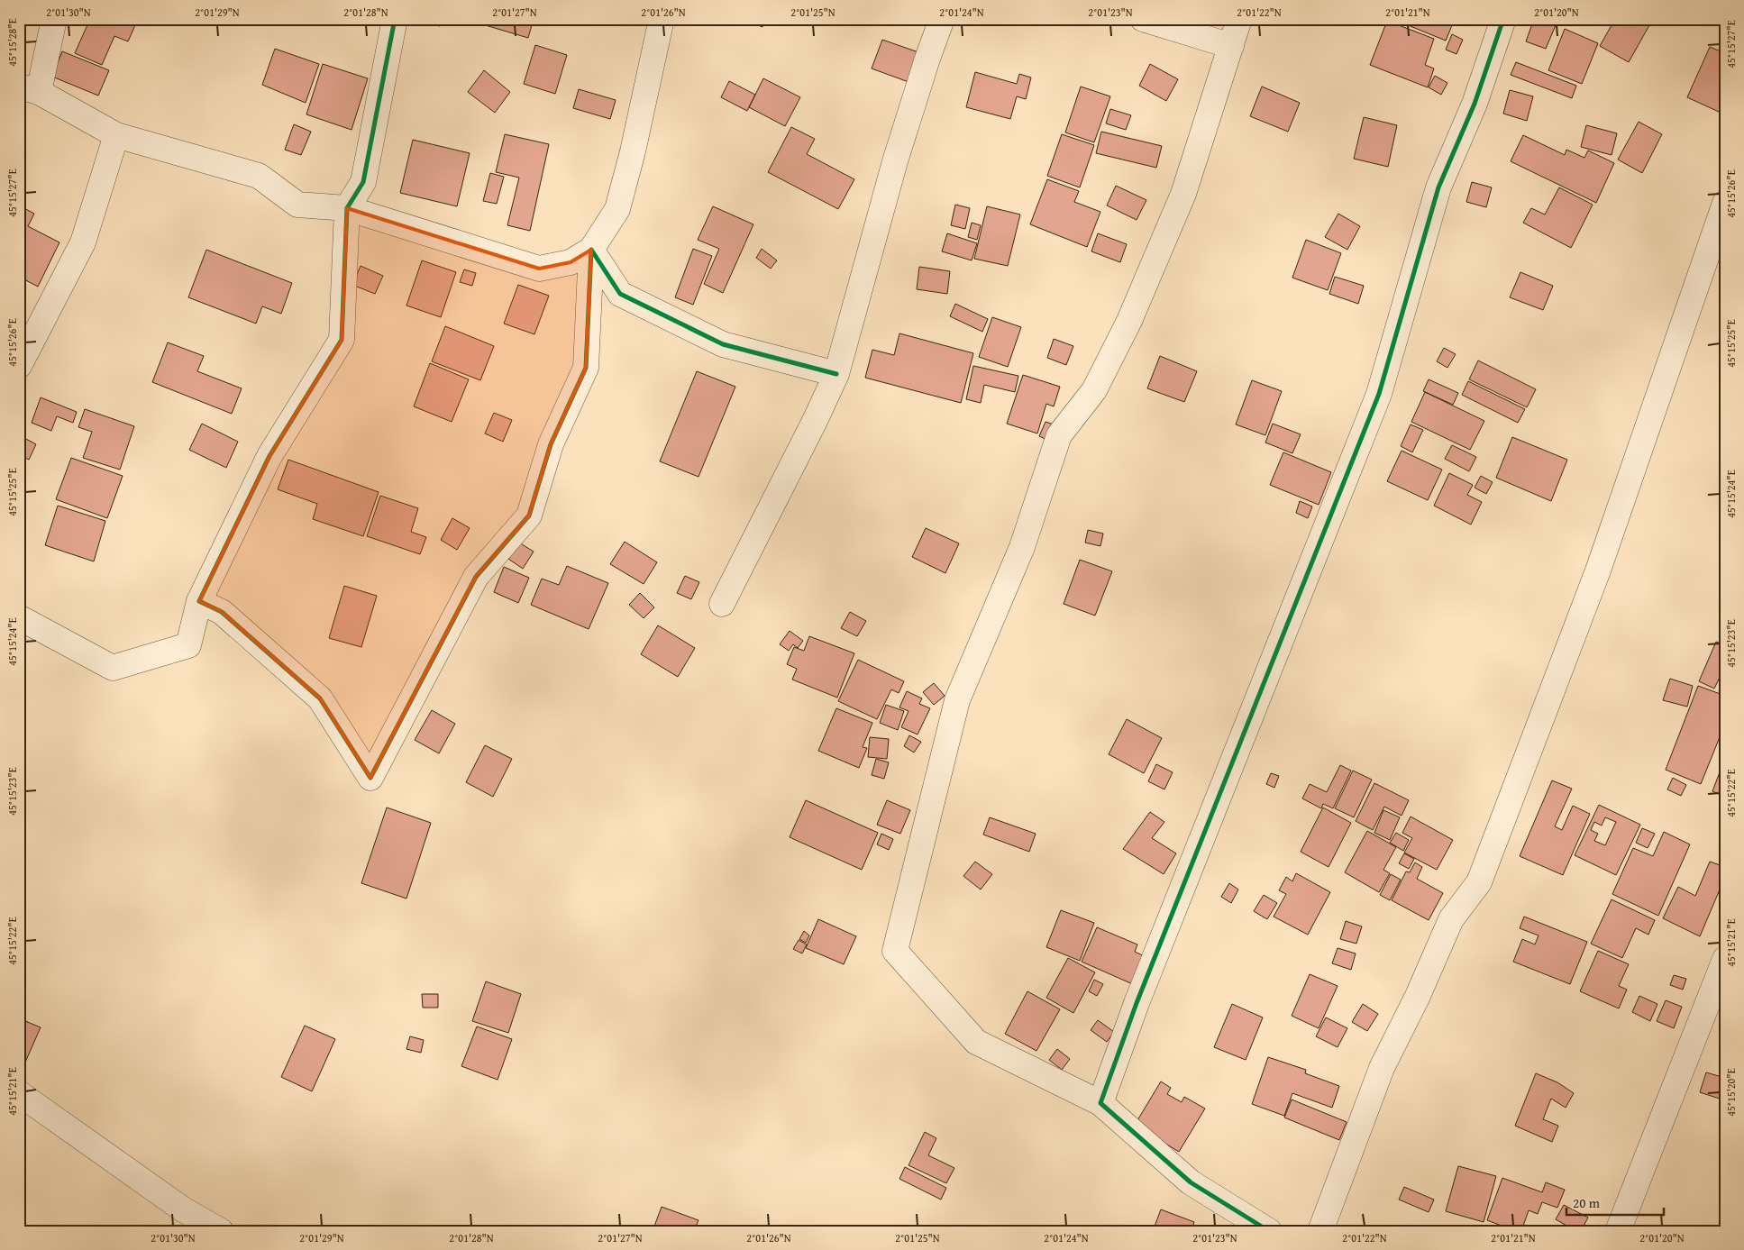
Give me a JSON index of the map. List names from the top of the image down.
{
  "scale_bar": "20 m",
  "coordinates": [
    "2°01'30\"N",
    "2°01'29\"N",
    "2°01'28\"N",
    "2°01'27\"N",
    "2°01'26\"N",
    "2°01'25\"N",
    "2°01'24\"N",
    "2°01'23\"N",
    "2°01'22\"N",
    "2°01'21\"N",
    "2°01'20\"N",
    "45°15'28\"E",
    "45°15'27\"E",
    "45°15'26\"E",
    "45°15'25\"E",
    "45°15'24\"E",
    "45°15'23\"E",
    "45°15'22\"E",
    "45°15'21\"E",
    "45°15'20\"E"
  ]
}
